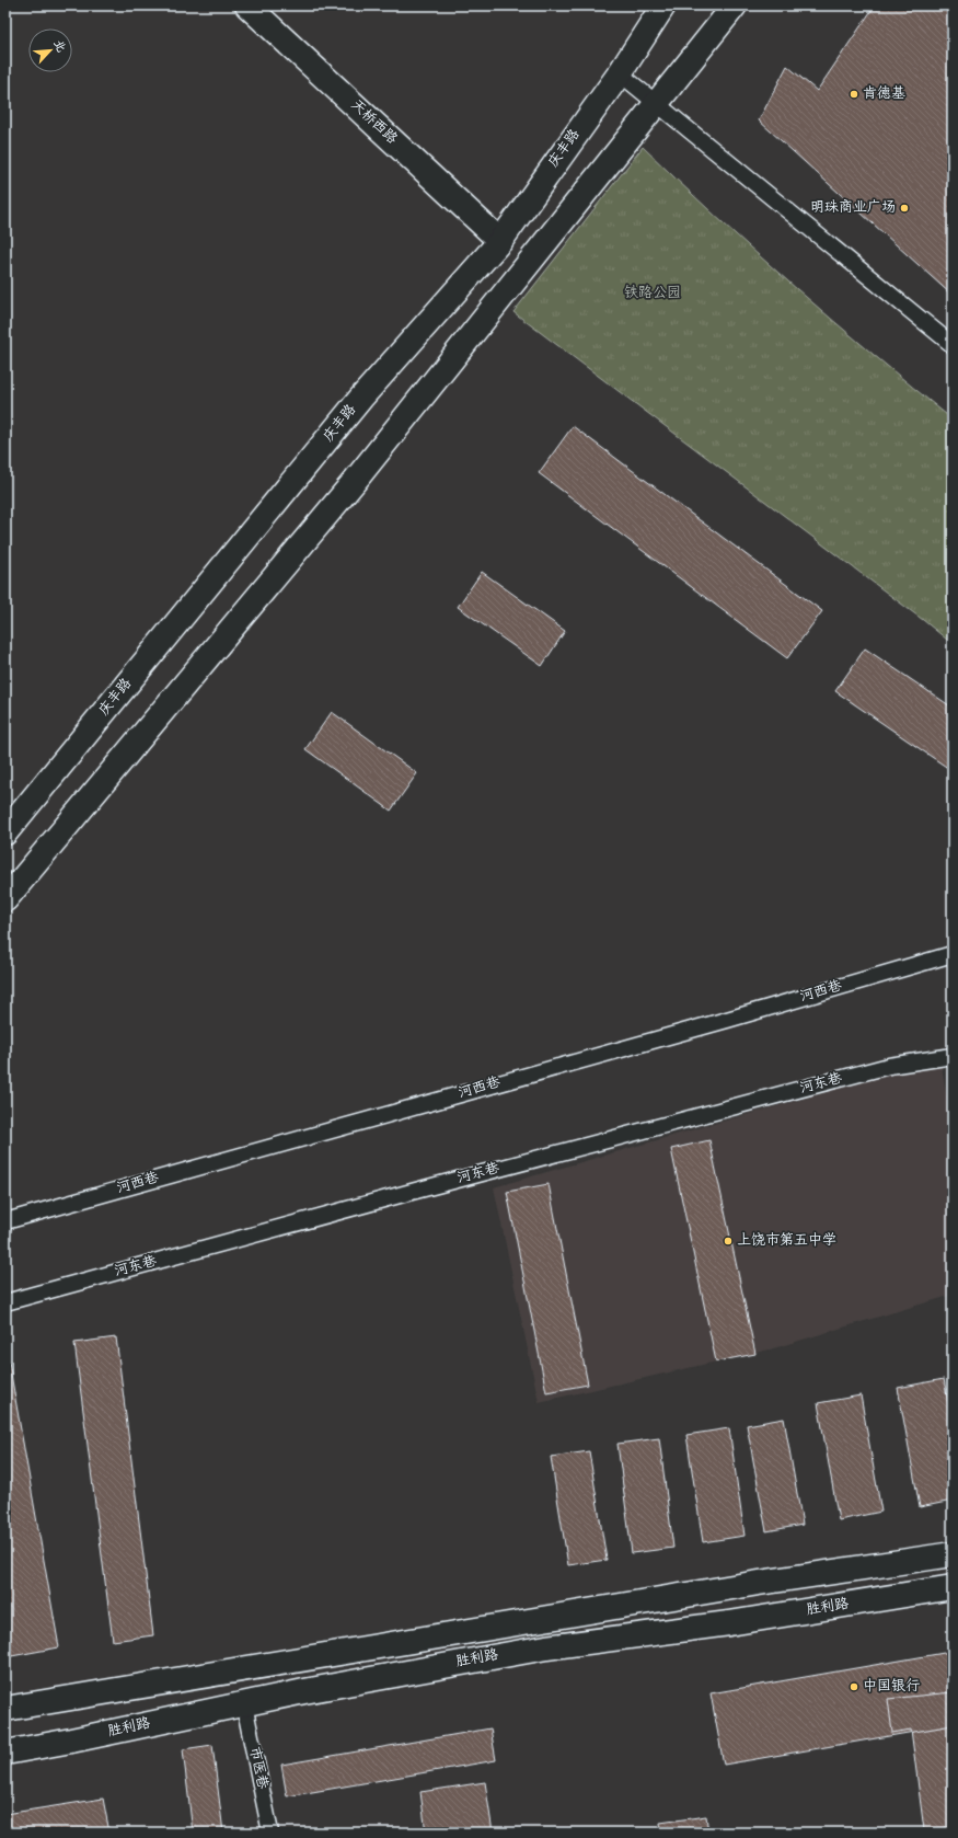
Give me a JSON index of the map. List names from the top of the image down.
{
  "streets": {
    "main road": ["天桥西路", "庆丰路", "胜利路"],
    "lane": ["河西巷", "河东巷", "市医巷"]
  },
  "crossings": [
    ["天桥西路", "庆丰路"],
    ["胜利路", "市医巷"]
  ],
  "parks": ["铁路公园"],
  "places": [
    "肯德基",
    "明珠商业广场",
    "上饶市第五中学",
    "中国银行"
  ],
  "north": "top right"
}
